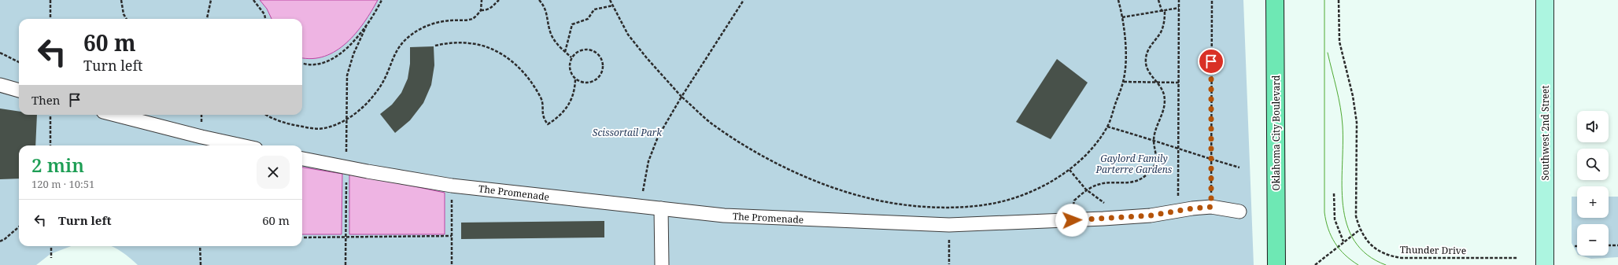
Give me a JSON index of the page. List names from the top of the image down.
{
  "streets": {
    "main road": ["Oklahoma City Boulevard"],
    "street": ["Southwest 2nd Street", "The Promenade"],
    "path": ["Thunder Drive"]
  },
  "parks": ["Scissortail Park", "Gaylord Family Parterre Gardens"],
  "page": {
    "turn": ["60 m", "Turn left"],
    "then": "Then",
    "map_buttons": ["+", "−"],
    "heading": ["2 min", "120 m · 10:51"],
    "list": [
      {
        "name": "Turn left",
        "value": "60 m"
      }
    ]
  }
}
